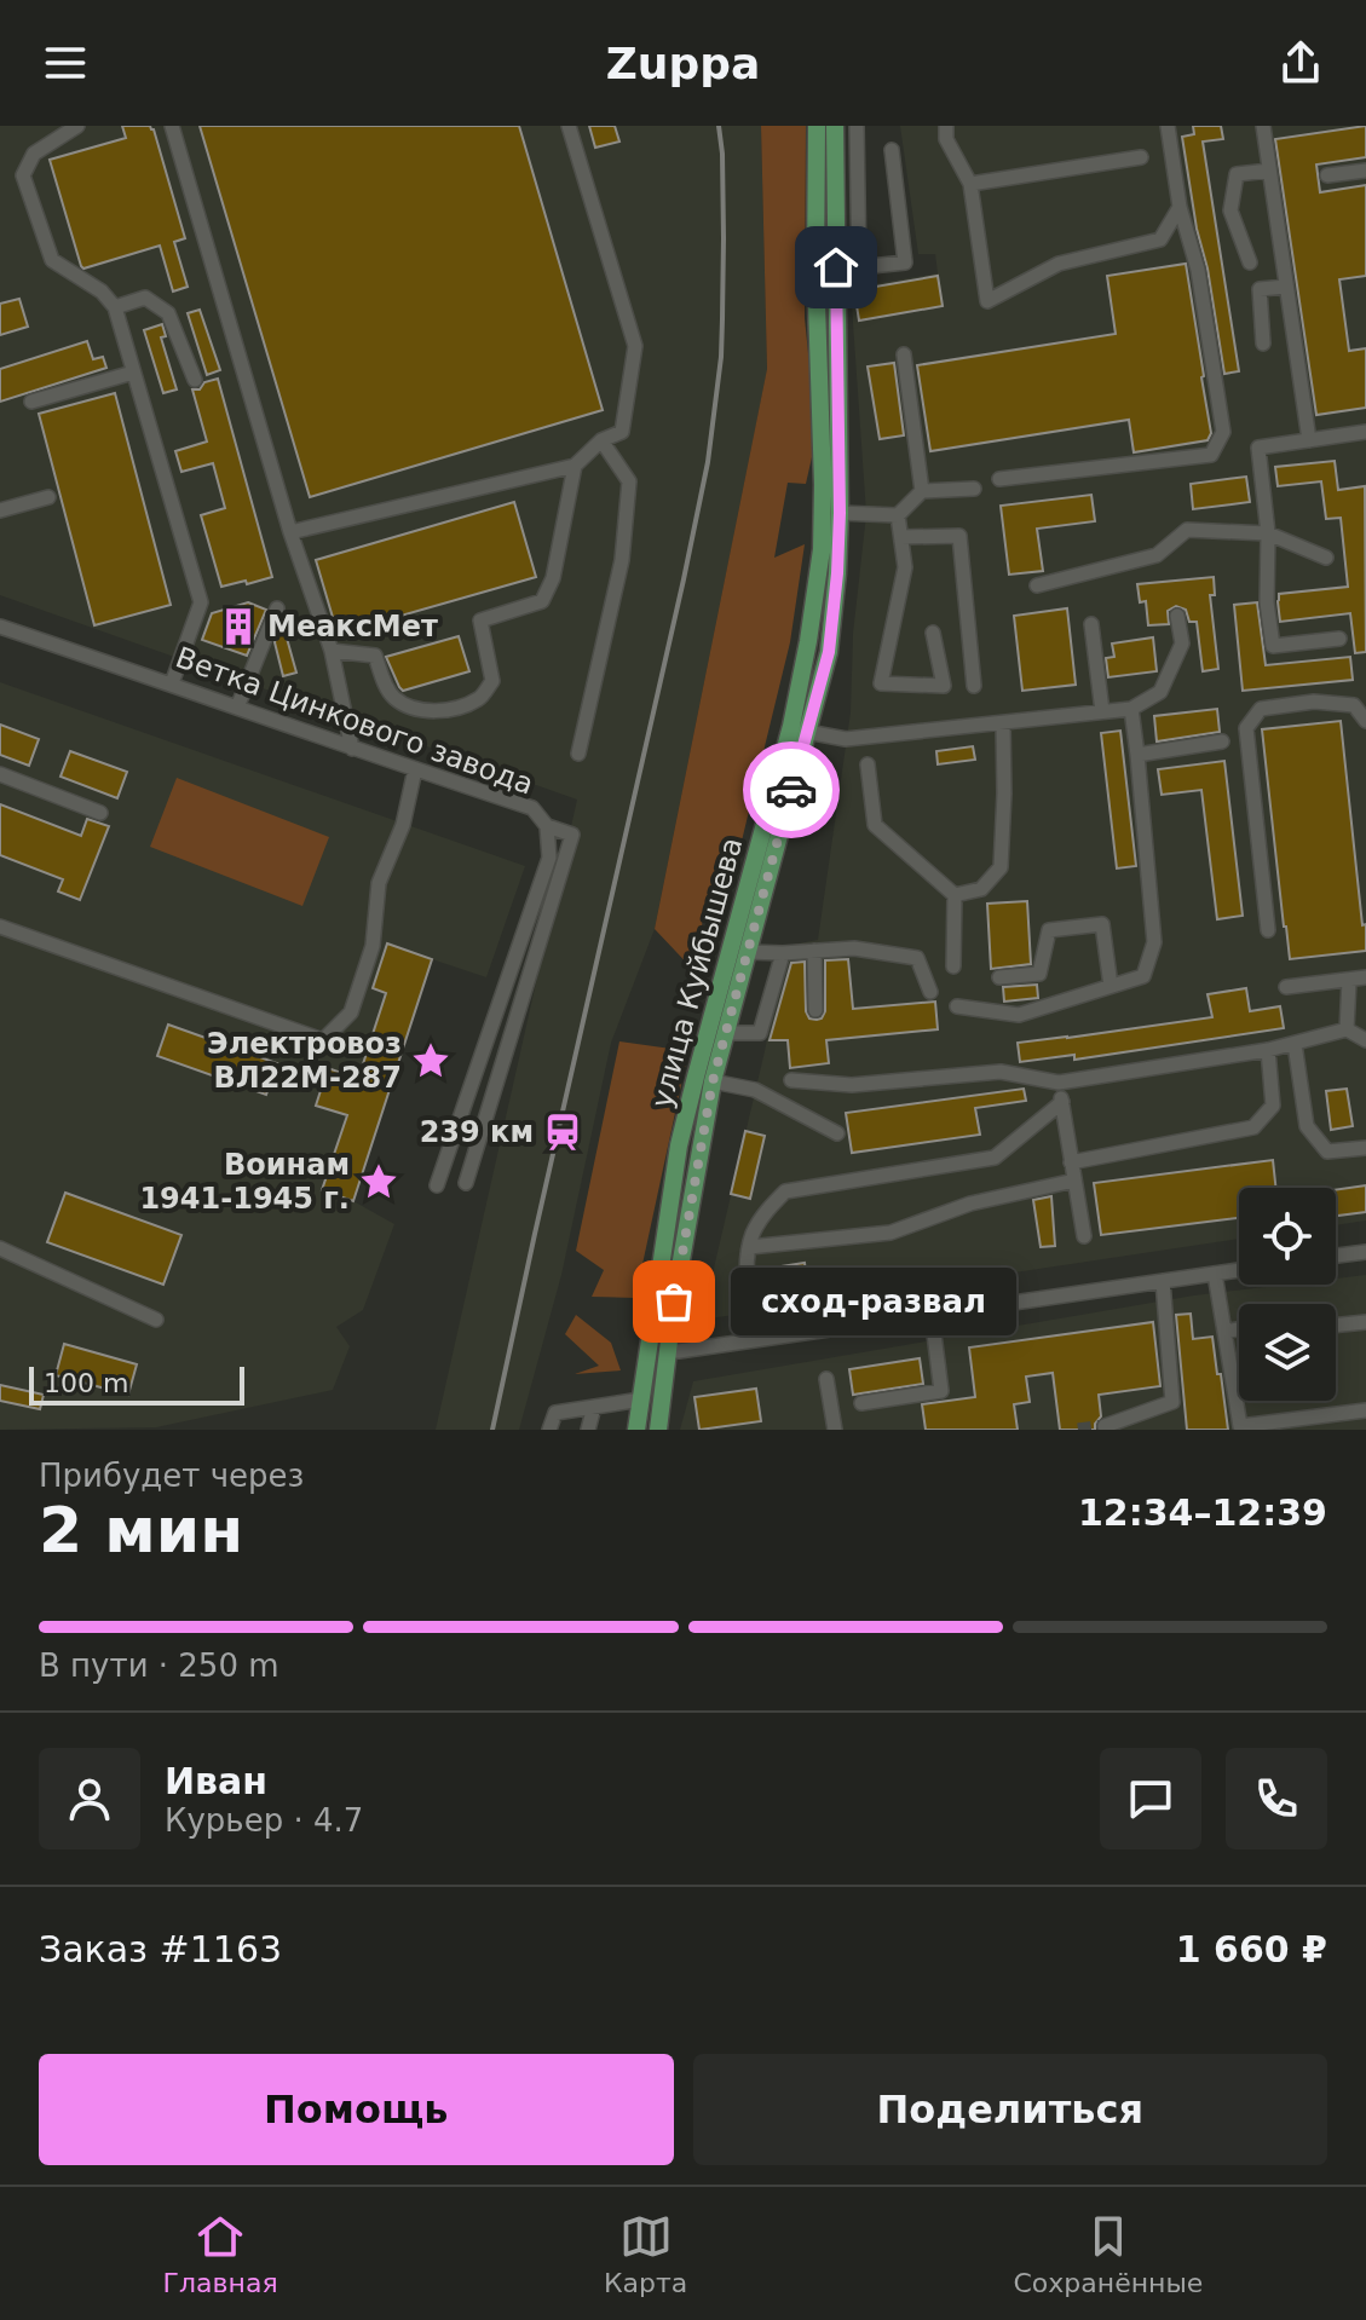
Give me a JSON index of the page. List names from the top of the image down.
{
  "streets": {
    "main road": ["улица Куйбышева"],
    "street": ["Ветка Цинкового завода"]
  },
  "places": {
    "building": ["МеаксМет"],
    "place": ["Электровоз ВЛ22М-287", "Воинам 1941-1945 г."],
    "station": ["239 км"],
    "other": ["сход-развал"]
  },
  "scale_bar": "100 m",
  "page": {
    "header": "Zuppa",
    "bubble": "сход-развал",
    "scale": "100 m",
    "heading": ["2 мин", "Прибудет через", "12:34–12:39"],
    "panel": [
      "Иван",
      "Курьер · 4.7",
      "Заказ #1163",
      "1 660 ₽"
    ],
    "bar": "В пути · 250 m",
    "buttons": ["Помощь", "Поделиться"],
    "tabs": ["Главная", "Карта", "Сохранённые"]
  }
}
